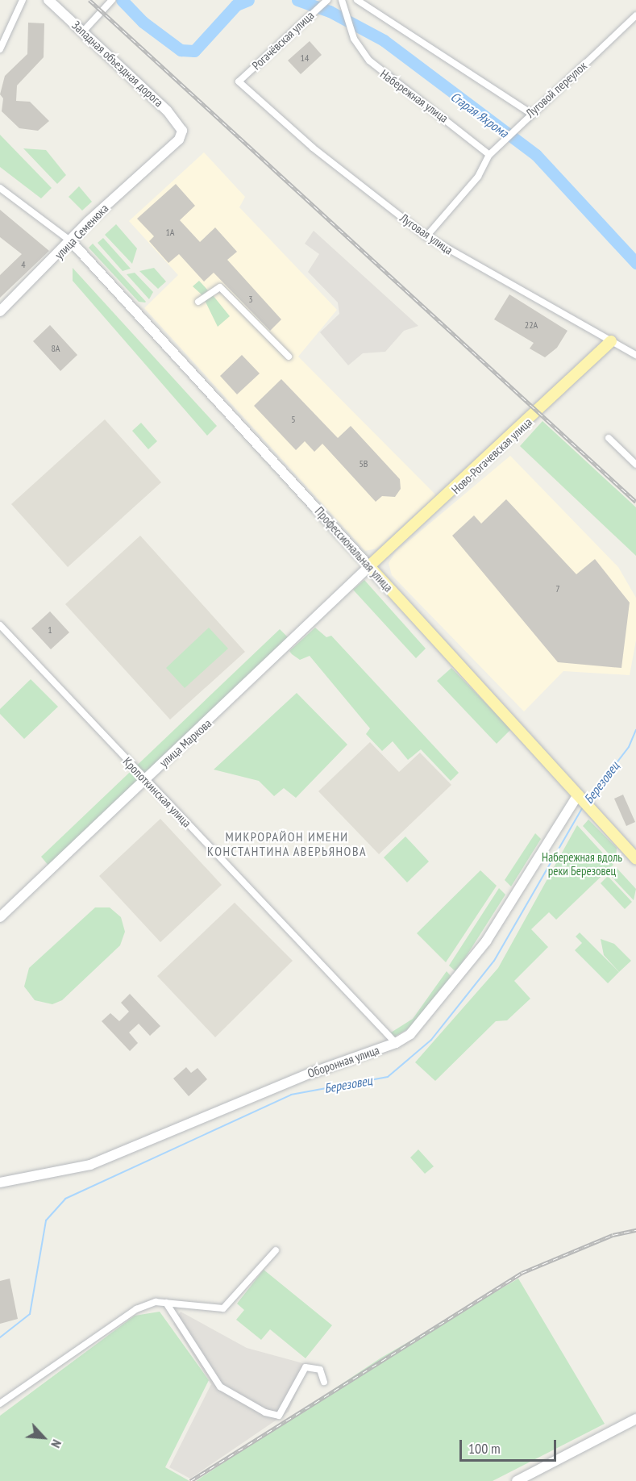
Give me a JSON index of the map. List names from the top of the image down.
{
  "streets": {
    "main road": ["Ново-Рогачевская улица", "Профессиональная улица"],
    "street": [
      "Рогачёвская улица",
      "Западная объездная дорога",
      "Луговой переулок",
      "Набережная улица",
      "улица Семенюка",
      "Луговая улица",
      "улица Маркова",
      "Кропоткинская улица",
      "Оборонная улица"
    ]
  },
  "crossings": [
    ["Рогачёвская улица", "Луговая улица"],
    ["Западная объездная дорога", "улица Семенюка"],
    ["Луговой переулок", "Набережная улица"],
    ["Луговой переулок", "Луговая улица"],
    ["улица Семенюка", "Профессиональная улица"],
    ["Луговая улица", "Ново-Рогачевская улица"],
    ["Ново-Рогачевская улица", "Профессиональная улица"],
    ["Ново-Рогачевская улица", "улица Маркова"],
    ["Профессиональная улица", "улица Маркова"],
    ["Профессиональная улица", "Оборонная улица"],
    ["улица Маркова", "Кропоткинская улица"],
    ["Кропоткинская улица", "Оборонная улица"]
  ],
  "districts": ["МИКРОРАЙОН ИМЕНИ КОНСТАНТИНА АВЕРЬЯНОВА"],
  "water": ["Старая Яхрома", "Березовец"],
  "parks": ["Набережная вдоль реки Березовец"],
  "house_numbers": [
    "14",
    "1А",
    "4",
    "3",
    "22A",
    "8А",
    "5",
    "5В",
    "7",
    "1"
  ],
  "scale_bar": "100 m",
  "north": "bottom right"
}
